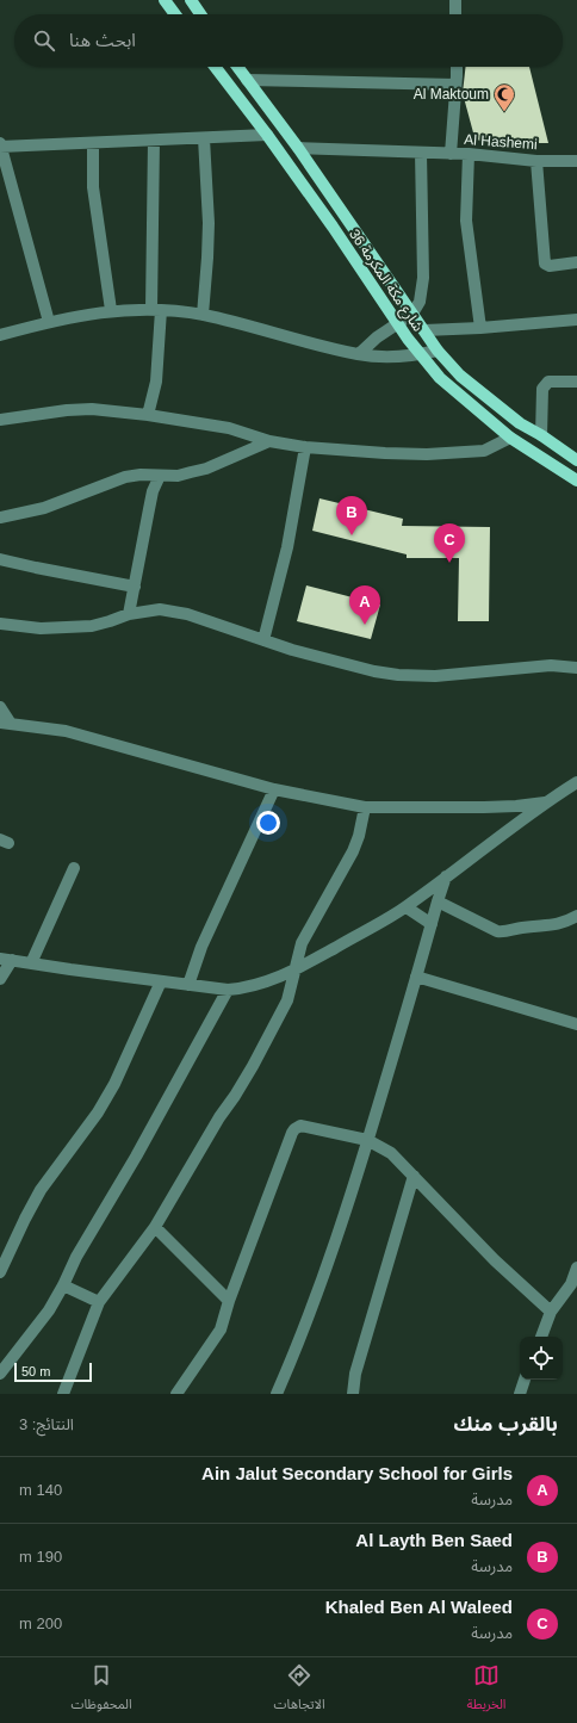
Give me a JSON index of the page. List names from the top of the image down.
{
  "streets": {
    "main road": ["شارع مكة المكرمة 36"],
    "street": ["Al Hashemi"]
  },
  "crossings": [
    ["Al Hashemi", "شارع مكة المكرمة 36"]
  ],
  "places": {
    "mosque": ["Al Maktoum"]
  },
  "scale_bar": "50 m",
  "page": {
    "search": "ابحث هنا",
    "pins": ["B", "C", "A"],
    "scale": "50 m",
    "heading": ["بالقرب منك", "النتائج: 3"],
    "list": [
      {
        "mark": "A",
        "name": "Ain Jalut Secondary School for Girls",
        "note": "مدرسة",
        "value": "140 m"
      },
      {
        "mark": "B",
        "name": "Al Layth Ben Saed",
        "note": "مدرسة",
        "value": "190 m"
      },
      {
        "mark": "C",
        "name": "Khaled Ben Al Waleed",
        "note": "مدرسة",
        "value": "200 m"
      }
    ],
    "nav": ["الخريطة", "الاتجاهات", "المحفوظات"]
  }
}
